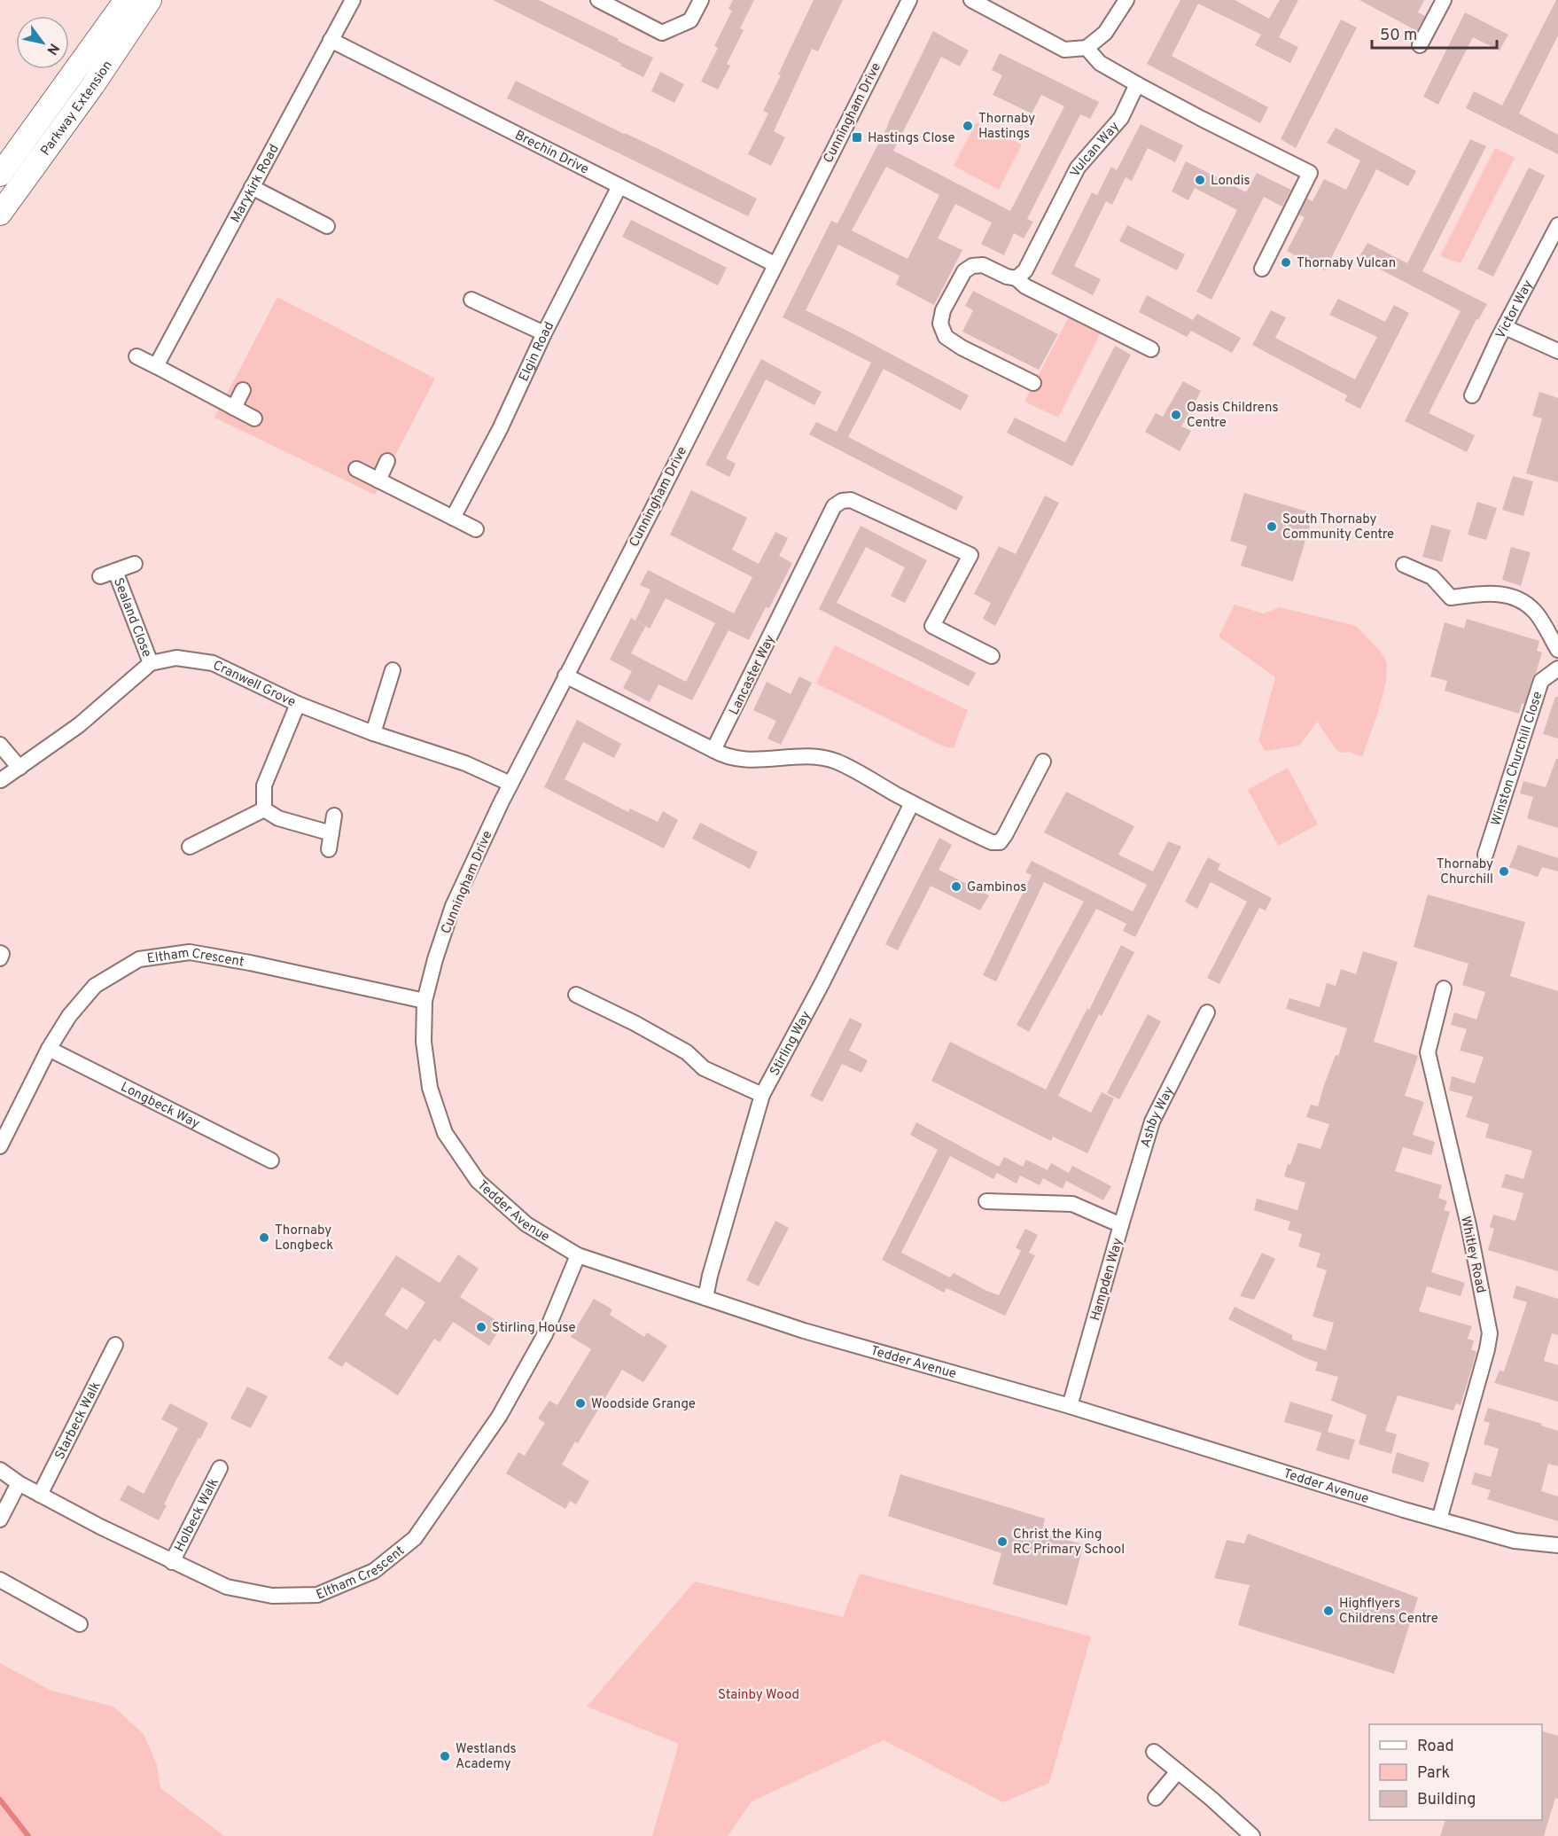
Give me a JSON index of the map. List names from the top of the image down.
{
  "streets": {
    "main road": ["Parkway Extension"],
    "street": [
      "Cunningham Drive",
      "Vulcan Way",
      "Brechin Drive",
      "Marykirk Road",
      "Victor Way",
      "Elgin Road",
      "Sealand Close",
      "Lancaster Way",
      "Cranwell Grove",
      "Winston Churchill Close",
      "Eltham Crescent",
      "Stirling Way",
      "Longbeck Way",
      "Ashby Way",
      "Tedder Avenue",
      "Whitley Road",
      "Hampden Way",
      "Starbeck Walk",
      "Holbeck Walk"
    ]
  },
  "crossings": [
    ["Cunningham Drive", "Brechin Drive"],
    ["Cunningham Drive", "Cranwell Grove"],
    ["Cunningham Drive", "Eltham Crescent"],
    ["Cunningham Drive", "Tedder Avenue"],
    ["Brechin Drive", "Marykirk Road"],
    ["Brechin Drive", "Elgin Road"],
    ["Sealand Close", "Cranwell Grove"],
    ["Eltham Crescent", "Longbeck Way"],
    ["Eltham Crescent", "Tedder Avenue"],
    ["Eltham Crescent", "Starbeck Walk"],
    ["Eltham Crescent", "Holbeck Walk"],
    ["Stirling Way", "Tedder Avenue"],
    ["Ashby Way", "Hampden Way"],
    ["Tedder Avenue", "Whitley Road"],
    ["Tedder Avenue", "Hampden Way"]
  ],
  "parks": ["Stainby Wood"],
  "places": {
    "other": [
      "Thornaby Hastings",
      "Londis",
      "Thornaby Vulcan",
      "Oasis Childrens Centre",
      "South Thornaby Community Centre",
      "Thornaby Churchill",
      "Gambinos",
      "Thornaby Longbeck",
      "Stirling House",
      "Woodside Grange",
      "Christ the King RC Primary School",
      "Highflyers Childrens Centre",
      "Westlands Academy"
    ],
    "transit": ["Hastings Close"]
  },
  "legend": ["Road", "Park", "Building"],
  "scale_bar": "50 m",
  "north": "bottom right"
}
